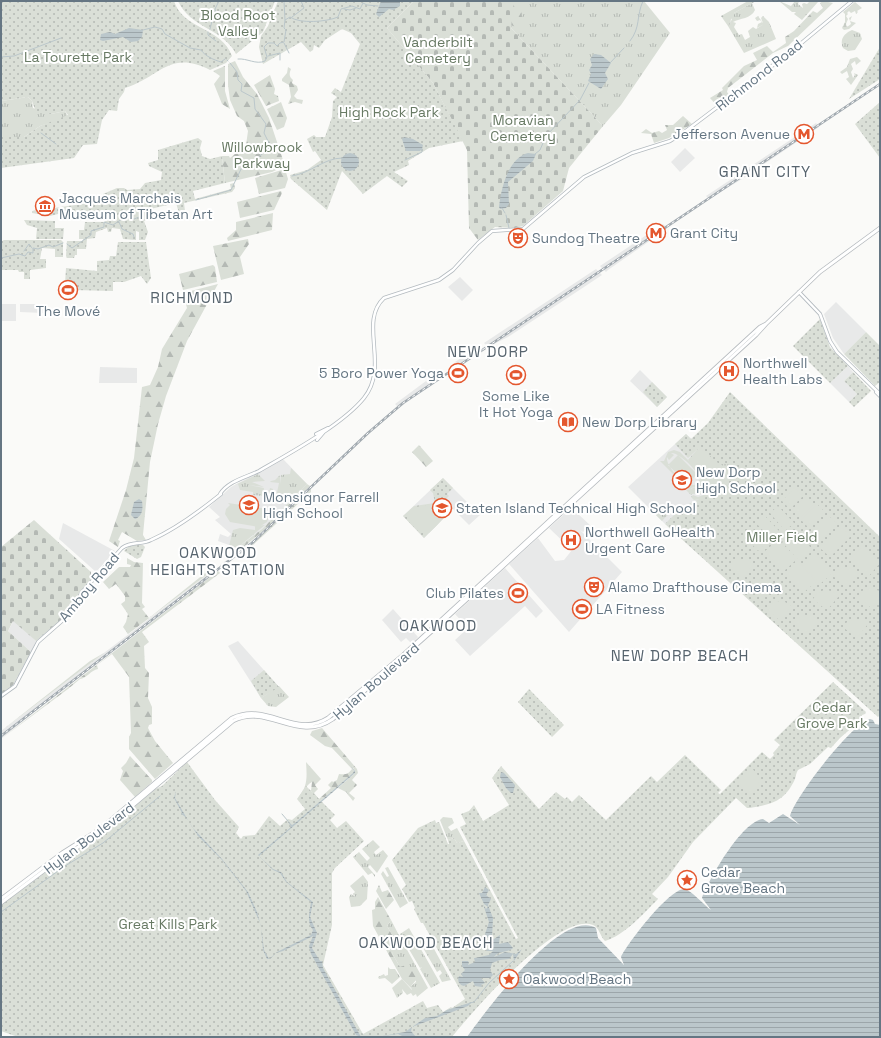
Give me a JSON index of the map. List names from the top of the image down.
{
  "streets": {
    "main road": ["Richmond Road", "Amboy Road", "Hylan Boulevard"]
  },
  "crossings": [
    ["Richmond Road", "Amboy Road"]
  ],
  "districts": [
    "GRANT CITY",
    "RICHMOND",
    "NEW DORP",
    "OAKWOOD HEIGHTS STATION",
    "OAKWOOD",
    "NEW DORP BEACH",
    "OAKWOOD BEACH"
  ],
  "parks": [
    "Blood Root Valley",
    "Vanderbilt Cemetery",
    "La Tourette Park",
    "High Rock Park",
    "Moravian Cemetery",
    "Willowbrook Parkway",
    "Miller Field",
    "Cedar Grove Park",
    "Great Kills Park"
  ],
  "places": {
    "metro station": ["Jefferson Avenue", "Grant City"],
    "museum": ["Jacques Marchais Museum of Tibetan Art"],
    "theatre": ["Sundog Theatre", "Alamo Drafthouse Cinema"],
    "sports": [
      "The Mové",
      "5 Boro Power Yoga",
      "Some Like It Hot Yoga",
      "Club Pilates",
      "LA Fitness"
    ],
    "hospital": ["Northwell Health Labs", "Northwell GoHealth Urgent Care"],
    "library": ["New Dorp Library"],
    "school or university": ["New Dorp High School", "Monsignor Farrell High School", "Staten Island Technical High School"],
    "place": ["Cedar Grove Beach", "Oakwood Beach"]
  }
}
